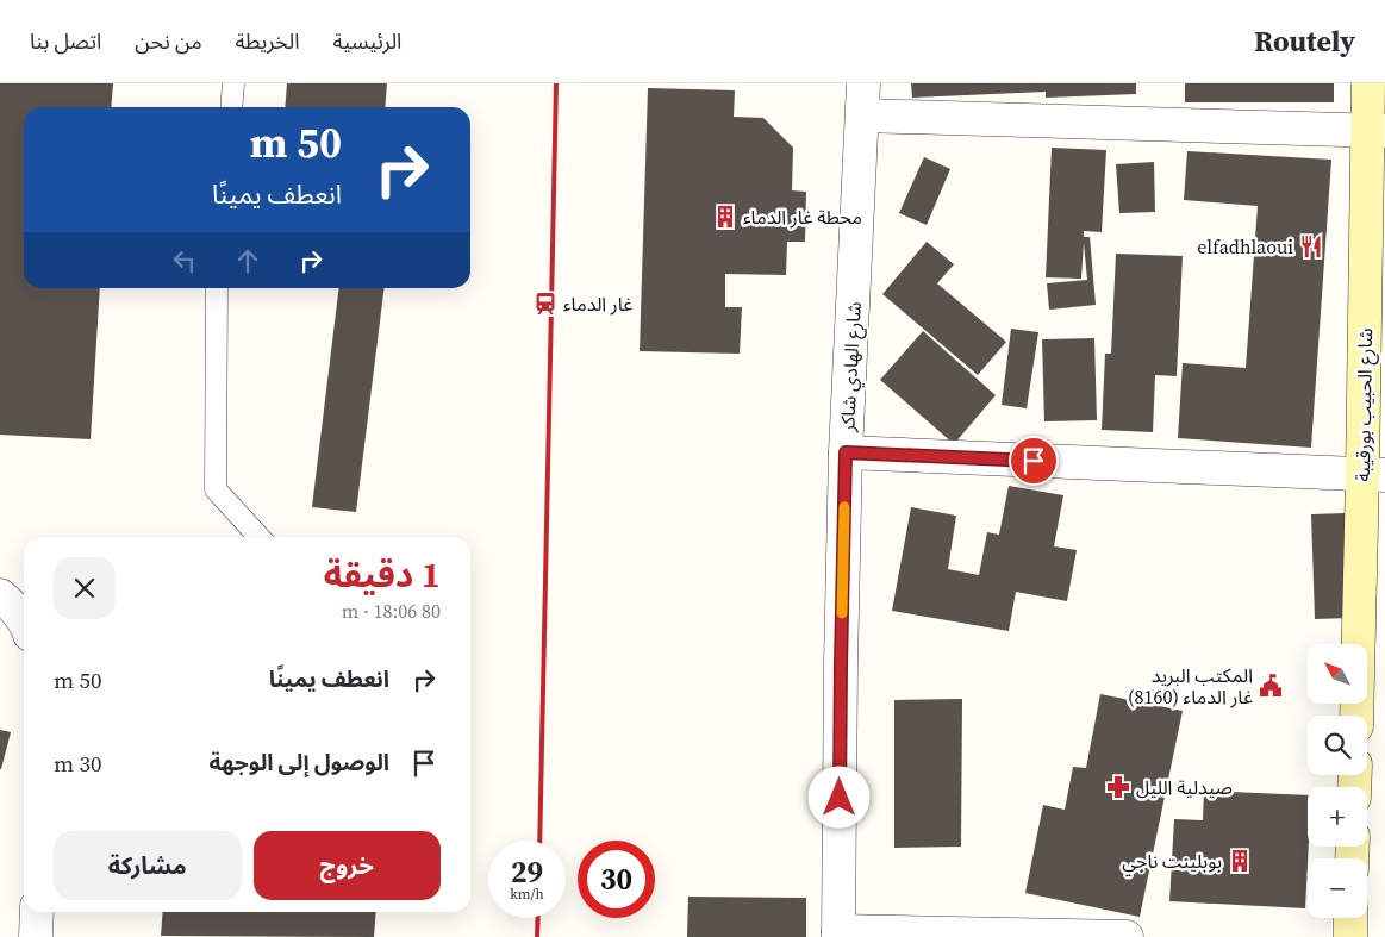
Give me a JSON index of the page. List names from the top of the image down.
{
  "streets": {
    "street": ["شارع الهادي شاكر", "شارع الحبيب بورقيبة"]
  },
  "places": {
    "building": ["محطة غار الدماء", "بوبلينت ناجي"],
    "restaurant": ["elfadhlaoui"],
    "station": ["غار الدماء"],
    "public building": ["المكتب البريد غار الدماء (8160)"],
    "pharmacy": ["صيدلية الليل"]
  },
  "north": "top left",
  "page": {
    "header": "Routely",
    "nav": [
      "الرئيسية",
      "الخريطة",
      "من نحن",
      "اتصل بنا"
    ],
    "turn": ["50 m", "انعطف يمينًا"],
    "heading": ["1 دقيقة", "80 m · 18:06"],
    "list": [
      {
        "name": "انعطف يمينًا",
        "value": "50 m"
      },
      {
        "name": "الوصول إلى الوجهة",
        "value": "30 m"
      }
    ],
    "map_buttons": ["+", "−"],
    "buttons": ["خروج", "مشاركة"],
    "speed": "29 km/h",
    "limit": "30"
  }
}
